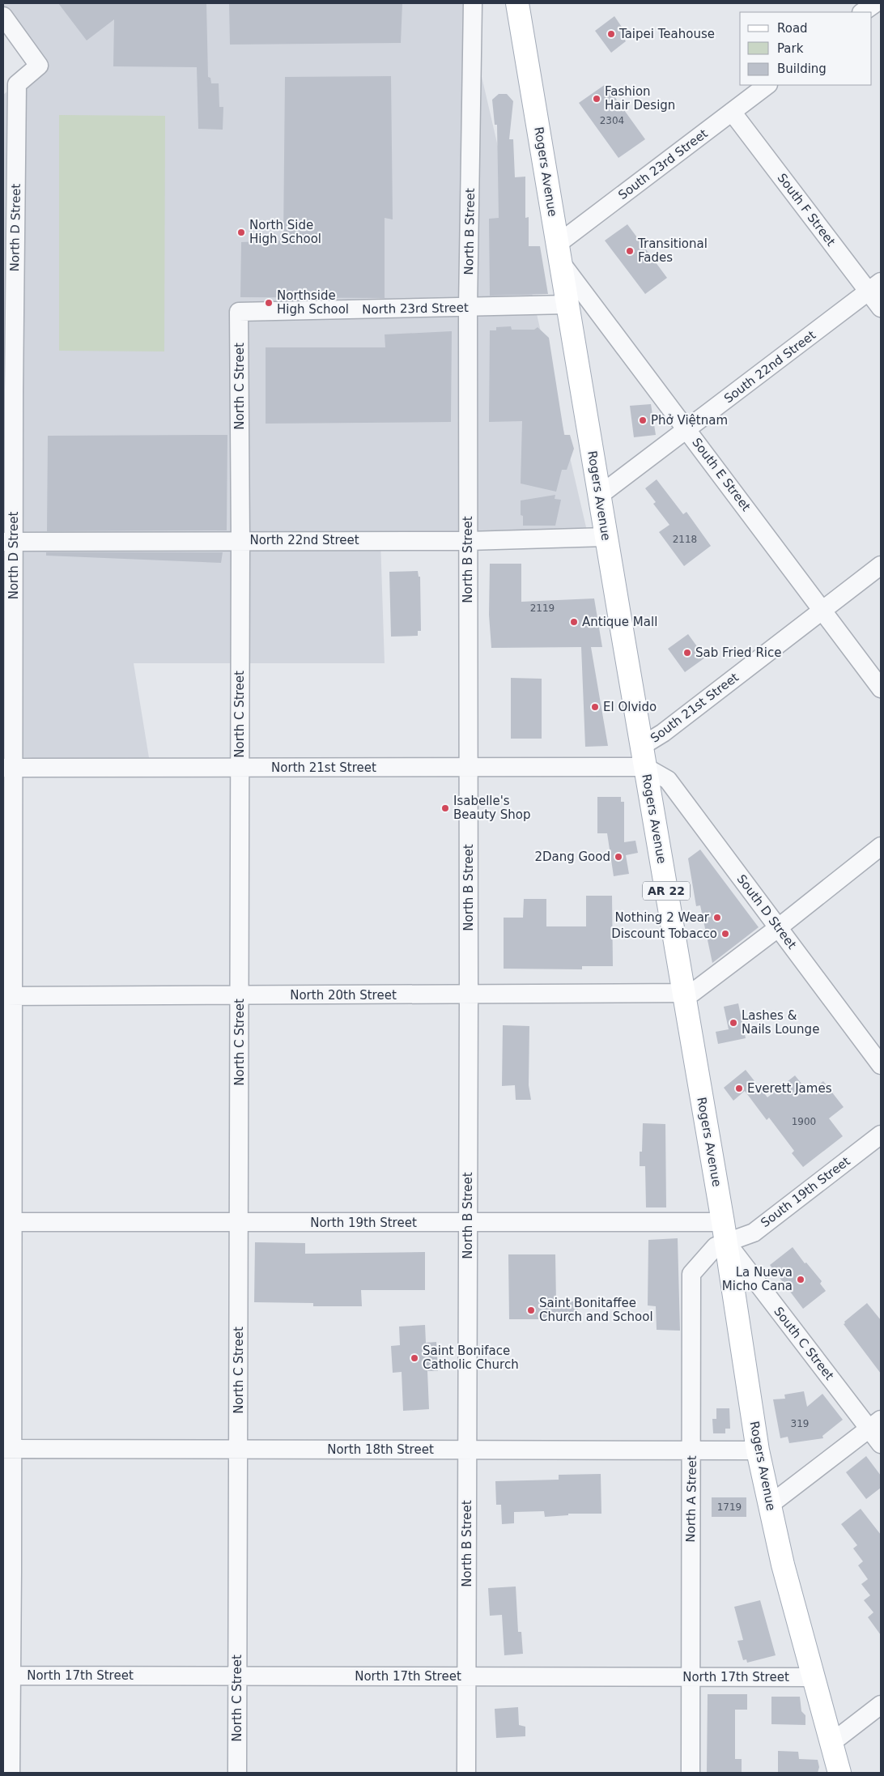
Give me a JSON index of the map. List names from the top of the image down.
{
  "streets": {
    "main road": ["Rogers Avenue", "AR 22"],
    "street": [
      "South 23rd Street",
      "South F Street",
      "North D Street",
      "North B Street",
      "North 23rd Street",
      "South 22nd Street",
      "North C Street",
      "South E Street",
      "North 22nd Street",
      "South 21st Street",
      "North 21st Street",
      "South D Street",
      "North 20th Street",
      "South 19th Street",
      "North 19th Street",
      "South C Street",
      "North 18th Street",
      "North A Street",
      "North 17th Street"
    ]
  },
  "crossings": [
    ["South 23rd Street", "Rogers Avenue"],
    ["South 23rd Street", "South F Street"],
    ["South 23rd Street", "South E Street"],
    ["Rogers Avenue", "North 23rd Street"],
    ["Rogers Avenue", "South 22nd Street"],
    ["Rogers Avenue", "South E Street"],
    ["Rogers Avenue", "North 22nd Street"],
    ["Rogers Avenue", "South 21st Street"],
    ["Rogers Avenue", "North 21st Street"],
    ["Rogers Avenue", "South D Street"],
    ["Rogers Avenue", "North 20th Street"],
    ["Rogers Avenue", "South 19th Street"],
    ["Rogers Avenue", "North 19th Street"],
    ["Rogers Avenue", "South C Street"],
    ["Rogers Avenue", "North 18th Street"],
    ["Rogers Avenue", "North A Street"],
    ["Rogers Avenue", "North 17th Street"],
    ["South F Street", "South 22nd Street"],
    ["North D Street", "North 22nd Street"],
    ["North D Street", "North 21st Street"],
    ["North D Street", "North 20th Street"],
    ["North D Street", "North 19th Street"],
    ["North D Street", "North 18th Street"],
    ["North D Street", "North 17th Street"],
    ["North B Street", "North 23rd Street"],
    ["North B Street", "North 22nd Street"],
    ["North B Street", "North 21st Street"],
    ["North B Street", "North 20th Street"],
    ["North B Street", "North 19th Street"],
    ["North B Street", "North 18th Street"],
    ["North B Street", "North 17th Street"],
    ["North 23rd Street", "North C Street"],
    ["South 22nd Street", "South E Street"],
    ["North C Street", "North 22nd Street"],
    ["North C Street", "North 21st Street"],
    ["North C Street", "North 20th Street"],
    ["North C Street", "North 19th Street"],
    ["North C Street", "North 18th Street"],
    ["North C Street", "North 17th Street"],
    ["South E Street", "South 21st Street"],
    ["South 21st Street", "North 21st Street"],
    ["South 21st Street", "South D Street"],
    ["North 21st Street", "South D Street"],
    ["South 19th Street", "North 19th Street"],
    ["South 19th Street", "South C Street"],
    ["South 19th Street", "North A Street"],
    ["North 19th Street", "South C Street"],
    ["North 19th Street", "North A Street"],
    ["South C Street", "North A Street"],
    ["North 18th Street", "North A Street"],
    ["North A Street", "North 17th Street"]
  ],
  "places": [
    "Taipei Teahouse",
    "Fashion Hair Design",
    "North Side High School",
    "Transitional Fades",
    "Northside High School",
    "Phở Việtnam",
    "Antique Mall",
    "Sab Fried Rice",
    "El Olvido",
    "Isabelle's Beauty Shop",
    "2Dang Good",
    "Nothing 2 Wear",
    "Discount Tobacco",
    "Lashes & Nails Lounge",
    "Everett James",
    "La Nueva Micho Cana",
    "Saint Bonitaffee Church and School",
    "Saint Boniface Catholic Church"
  ],
  "house_numbers": [
    "2304",
    "2118",
    "2119",
    "1900",
    "319",
    "1719"
  ],
  "legend": ["Road", "Park", "Building"]
}
